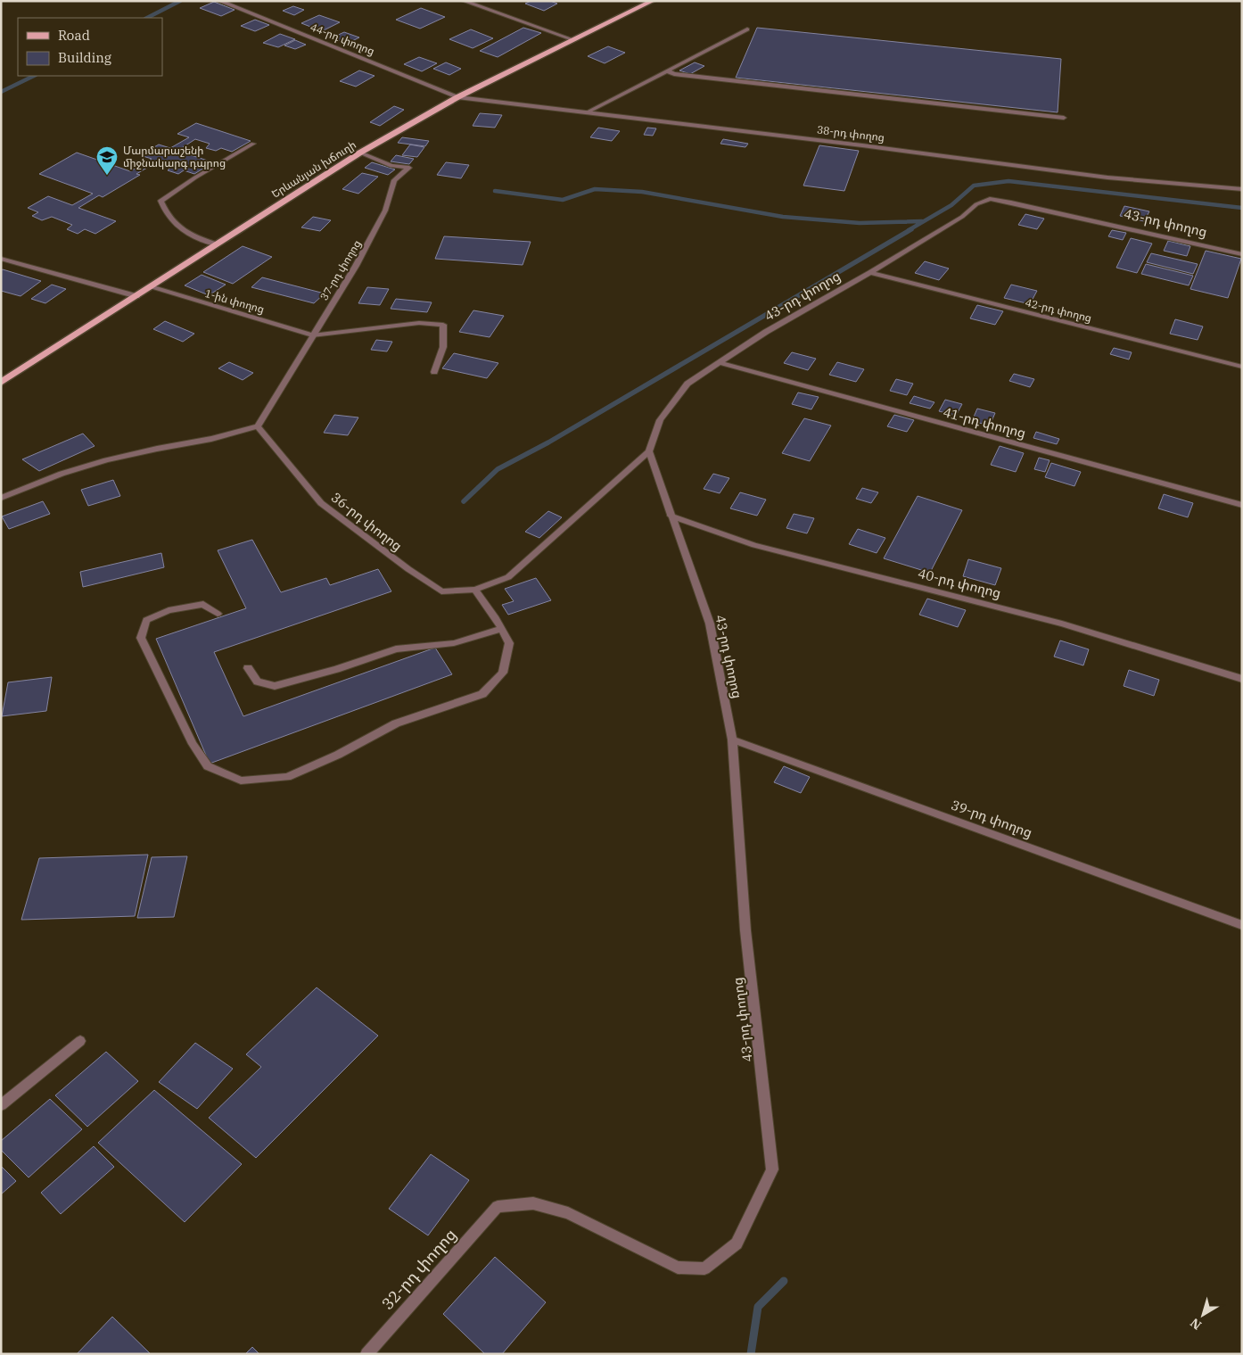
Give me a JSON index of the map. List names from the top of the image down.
{
  "streets": {
    "main road": ["Երևանյան խճուղի"],
    "street": [
      "44-րդ փողոց",
      "38-րդ փողոց",
      "43-րդ փողոց",
      "37-րդ փողոց",
      "1-ին փողոց",
      "42-րդ փողոց",
      "41-րդ փողոց",
      "36-րդ փողոց",
      "40-րդ փողոց",
      "39-րդ փողոց",
      "32-րդ փողոց"
    ]
  },
  "crossings": [
    ["44-րդ փողոց", "38-րդ փողոց"],
    ["44-րդ փողոց", "Երևանյան խճուղի"],
    ["38-րդ փողոց", "Երևանյան խճուղի"],
    ["Երևանյան խճուղի", "37-րդ փողոց"],
    ["Երևանյան խճուղի", "1-ին փողոց"],
    ["43-րդ փողոց", "42-րդ փողոց"],
    ["43-րդ փողոց", "41-րդ փողոց"],
    ["43-րդ փողոց", "36-րդ փողոց"],
    ["43-րդ փողոց", "40-րդ փողոց"],
    ["43-րդ փողոց", "39-րդ փողոց"],
    ["43-րդ փողոց", "32-րդ փողոց"],
    ["37-րդ փողոց", "1-ին փողոց"],
    ["37-րդ փողոց", "36-րդ փողոց"]
  ],
  "places": {
    "school or university": ["Մարմարաշենի միջնակարգ դպրոց"]
  },
  "legend": ["Road", "Building"],
  "north": "bottom left"
}
